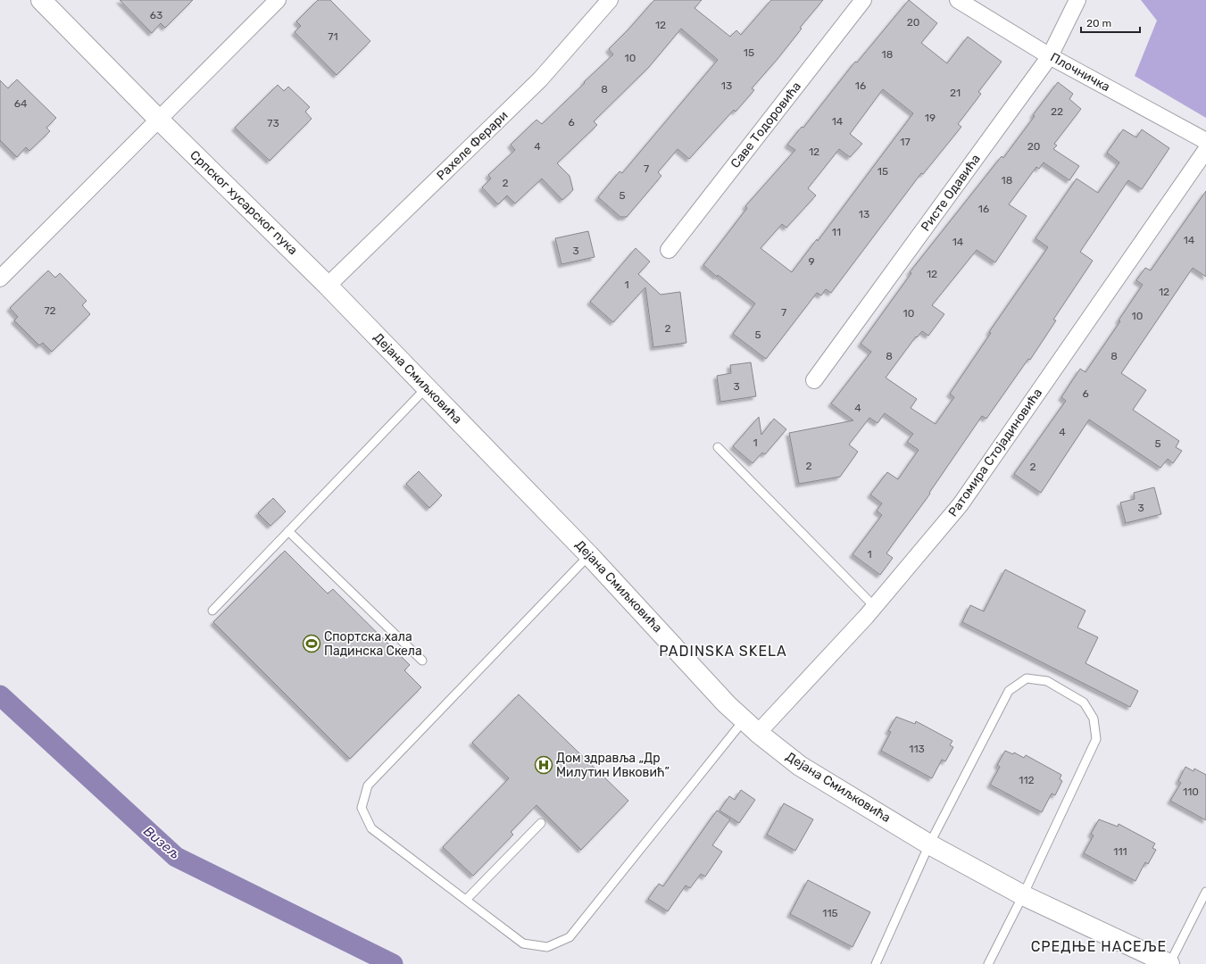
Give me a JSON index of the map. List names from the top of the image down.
{
  "streets": {
    "street": [
      "Плочничка",
      "Саве Тодоровића",
      "Рахеле Ферари",
      "Ристе Одавића",
      "Српског хусарског пука",
      "Дејана Смиљковића",
      "Ратомира Стојадиновића"
    ]
  },
  "crossings": [
    ["Плочничка", "Ристе Одавића"],
    ["Рахеле Ферари", "Српског хусарског пука"],
    ["Рахеле Ферари", "Дејана Смиљковића"],
    ["Српског хусарског пука", "Дејана Смиљковића"],
    ["Дејана Смиљковића", "Ратомира Стојадиновића"]
  ],
  "districts": ["PADINSKA SKELA", "СРЕДЊЕ НАСЕЉЕ"],
  "water": ["Визељ"],
  "places": {
    "sports": ["Спортска хала Падинска Скела"],
    "hospital": ["Дом здравља „Др Милутин Ивковић”"]
  },
  "house_numbers": [
    "63",
    "20",
    "12",
    "71",
    "15",
    "18",
    "10",
    "13",
    "16",
    "8",
    "21",
    "64",
    "22",
    "19",
    "14",
    "6",
    "73",
    "17",
    "4",
    "20",
    "12",
    "7",
    "15",
    "18",
    "2",
    "5",
    "16",
    "13",
    "11",
    "14",
    "14",
    "3",
    "9",
    "12",
    "1",
    "12",
    "72",
    "7",
    "10",
    "10",
    "2",
    "5",
    "8",
    "8",
    "3",
    "6",
    "4",
    "4",
    "1",
    "5",
    "2",
    "2",
    "3",
    "1",
    "113",
    "112",
    "110",
    "111",
    "115"
  ],
  "scale_bar": "20 m"
}
